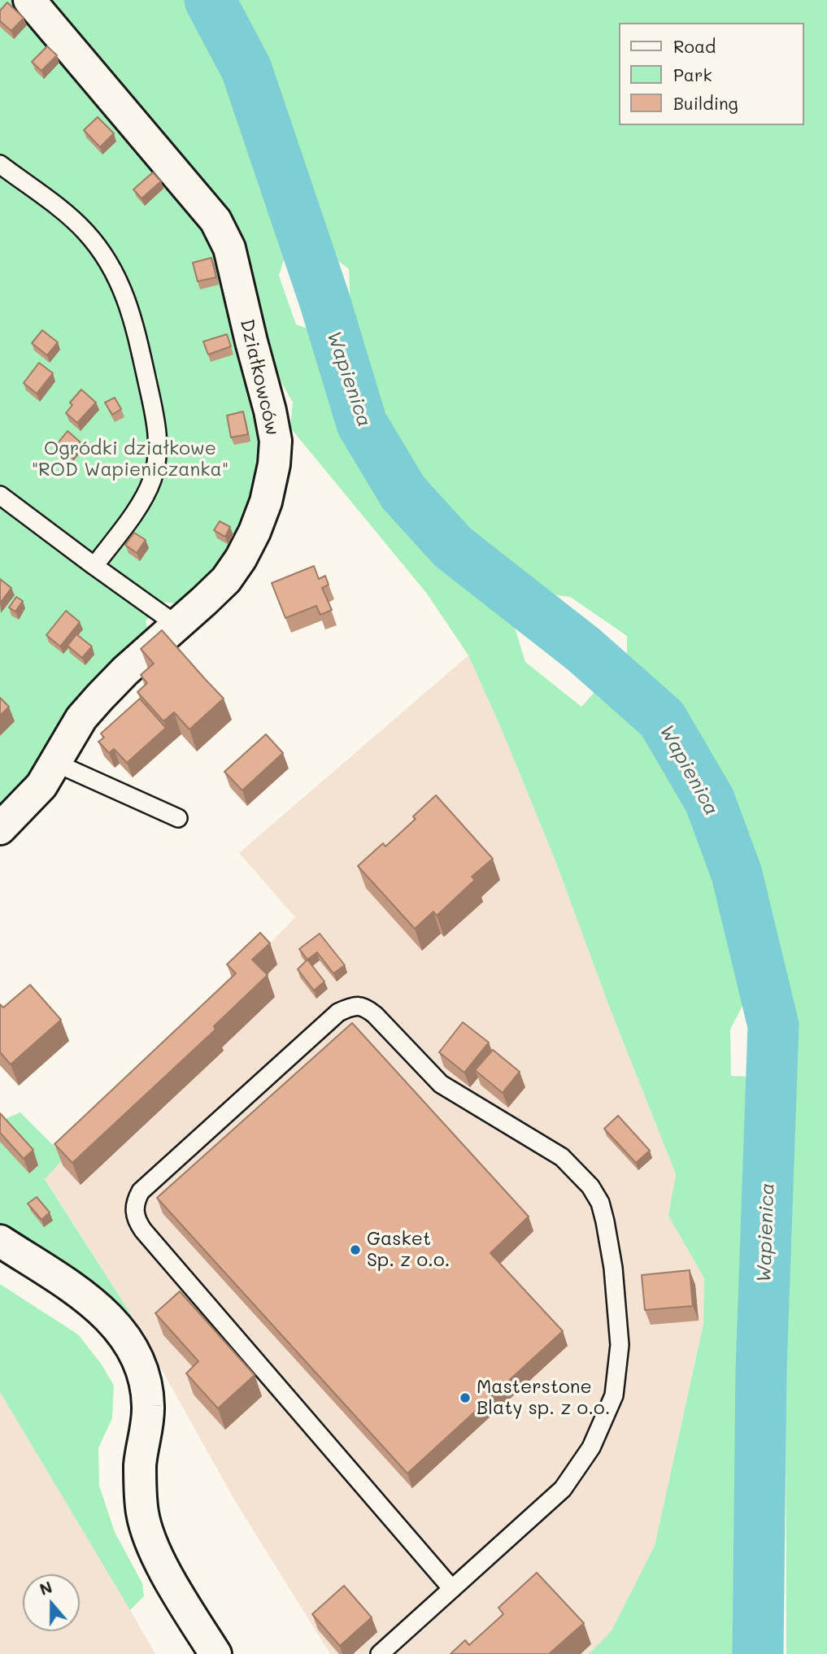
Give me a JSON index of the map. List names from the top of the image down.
{
  "streets": {
    "street": ["Działkowców"]
  },
  "water": ["Wapienica"],
  "parks": ["Ogródki działkowe \"ROD Wapieniczanka\""],
  "places": ["Gasket Sp. z o.o.", "Masterstone Blaty sp. z o.o."],
  "legend": ["Road", "Park", "Building"],
  "north": "top"
}
